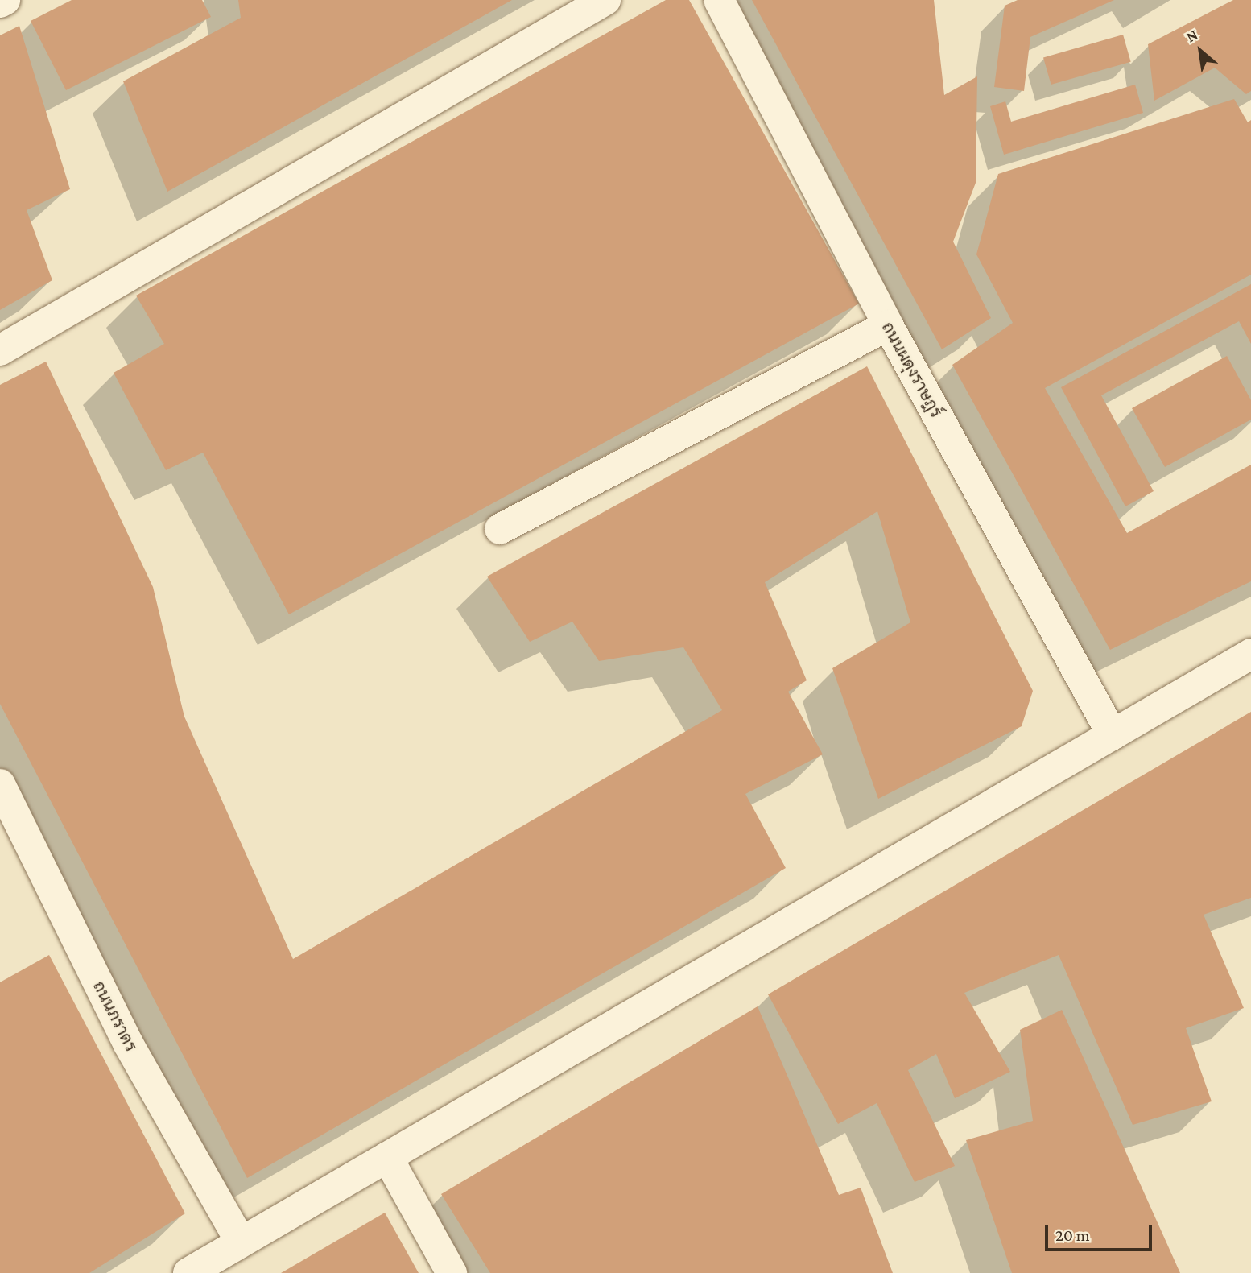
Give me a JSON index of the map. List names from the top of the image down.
{
  "streets": {
    "street": ["ถนนผดุงราษฎร์", "ถนนภราดร"]
  },
  "scale_bar": "20 m",
  "north": "top left"
}
